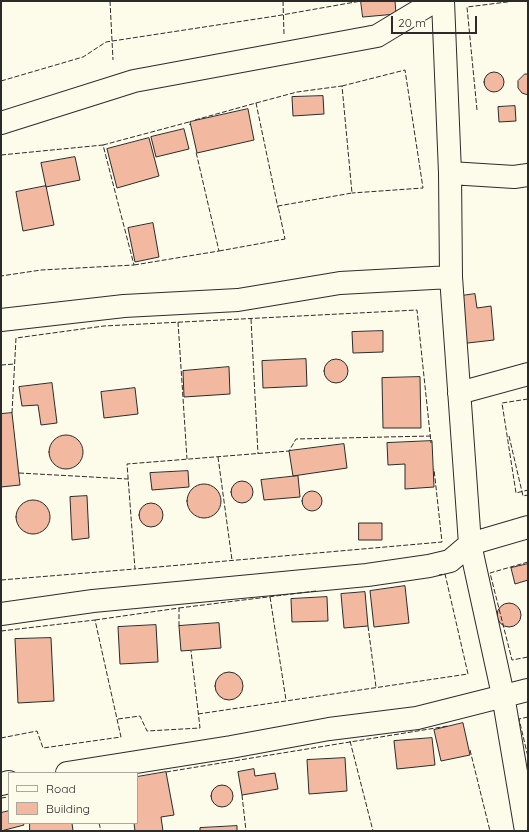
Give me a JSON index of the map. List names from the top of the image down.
{
  "legend": ["Road", "Building"],
  "scale_bar": "20 m"
}
